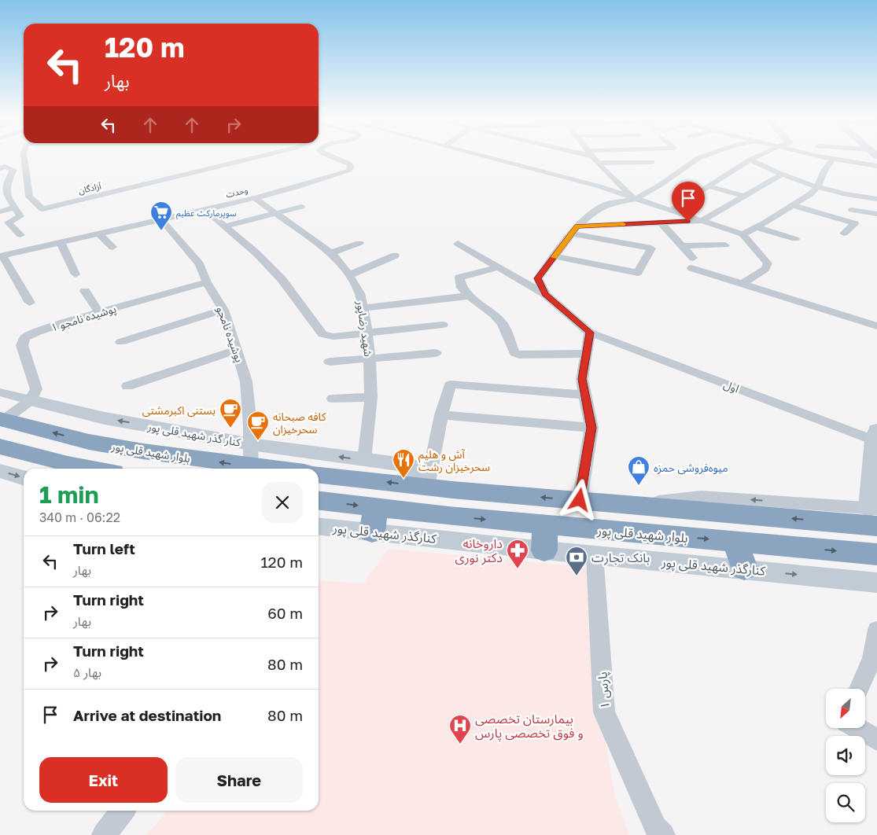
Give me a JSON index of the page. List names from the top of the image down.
{
  "streets": {
    "highway": ["بلوار شهید قلی پور"],
    "street": [
      "آزادگان",
      "وحدت",
      "پوشیده نامجو ۱",
      "شهید رضاپور",
      "پوشیده نامجو",
      "اول",
      "کنار گذر شهید قلی پور",
      "کنارگذر شهید قلی پور",
      "پارس ۱"
    ]
  },
  "crossings": [
    ["وحدت", "شهید رضاپور"],
    ["وحدت", "پوشیده نامجو"],
    ["پوشیده نامجو ۱", "پوشیده نامجو"],
    ["پوشیده نامجو ۱", "کنار گذر شهید قلی پور"],
    ["شهید رضاپور", "کنار گذر شهید قلی پور"],
    ["پوشیده نامجو", "کنار گذر شهید قلی پور"],
    ["پوشیده نامجو", "بلوار شهید قلی پور"],
    ["کنار گذر شهید قلی پور", "بلوار شهید قلی پور"],
    ["بلوار شهید قلی پور", "کنارگذر شهید قلی پور"],
    ["کنارگذر شهید قلی پور", "پارس ۱"]
  ],
  "one_way": ["کنار گذر شهید قلی پور"],
  "places": {
    "supermarket": ["سوپرمارکت عظیم"],
    "cafe": ["بستنی اکبرمشتی", "کافه صبحانه سحرخیزان"],
    "restaurant": ["آش و هلیم سحرخیزان رشت"],
    "shop": ["میوه‌فروشی حمزه"],
    "pharmacy": ["داروخانه دکتر نوری"],
    "bank": ["بانک تجارت"],
    "hospital": ["بیمارستان تخصصی و فوق تخصصی پارس"]
  },
  "north": "bottom left",
  "page": {
    "turn": ["120 m", "بهار"],
    "heading": ["1 min", "340 m · 06:22"],
    "list": [
      {
        "name": "Turn left",
        "note": "بهار",
        "value": "120 m"
      },
      {
        "name": "Turn right",
        "note": "بهار",
        "value": "60 m"
      },
      {
        "name": "Turn right",
        "note": "بهار ۵",
        "value": "80 m"
      },
      {
        "name": "Arrive at destination",
        "value": "80 m"
      }
    ],
    "buttons": ["Exit", "Share"]
  }
}
